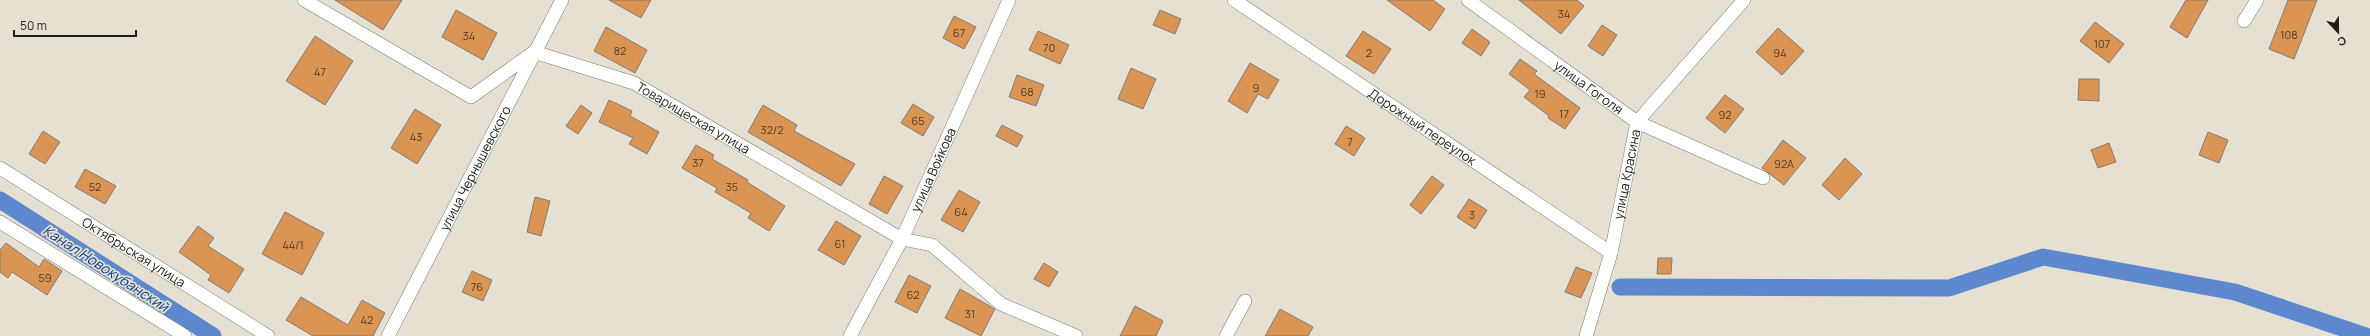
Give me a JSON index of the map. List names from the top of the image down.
{
  "streets": {
    "street": [
      "улица Гоголя",
      "Товарищеская улица",
      "Дорожный переулок",
      "улица Чернышевского",
      "улица Войкова",
      "улица Красина",
      "Октябрьская улица"
    ]
  },
  "crossings": [
    ["улица Гоголя", "улица Красина"],
    ["Товарищеская улица", "улица Чернышевского"],
    ["Товарищеская улица", "улица Войкова"],
    ["Дорожный переулок", "улица Красина"]
  ],
  "water": ["Канал Новокубанский"],
  "house_numbers": [
    "34",
    "67",
    "108",
    "34",
    "107",
    "70",
    "82",
    "2",
    "94",
    "47",
    "9",
    "68",
    "19",
    "17",
    "92",
    "65",
    "32/2",
    "43",
    "7",
    "37",
    "92А",
    "52",
    "35",
    "64",
    "3",
    "61",
    "44/1",
    "59",
    "76",
    "62",
    "31",
    "42"
  ],
  "scale_bar": "50 m",
  "north": "bottom"
}
